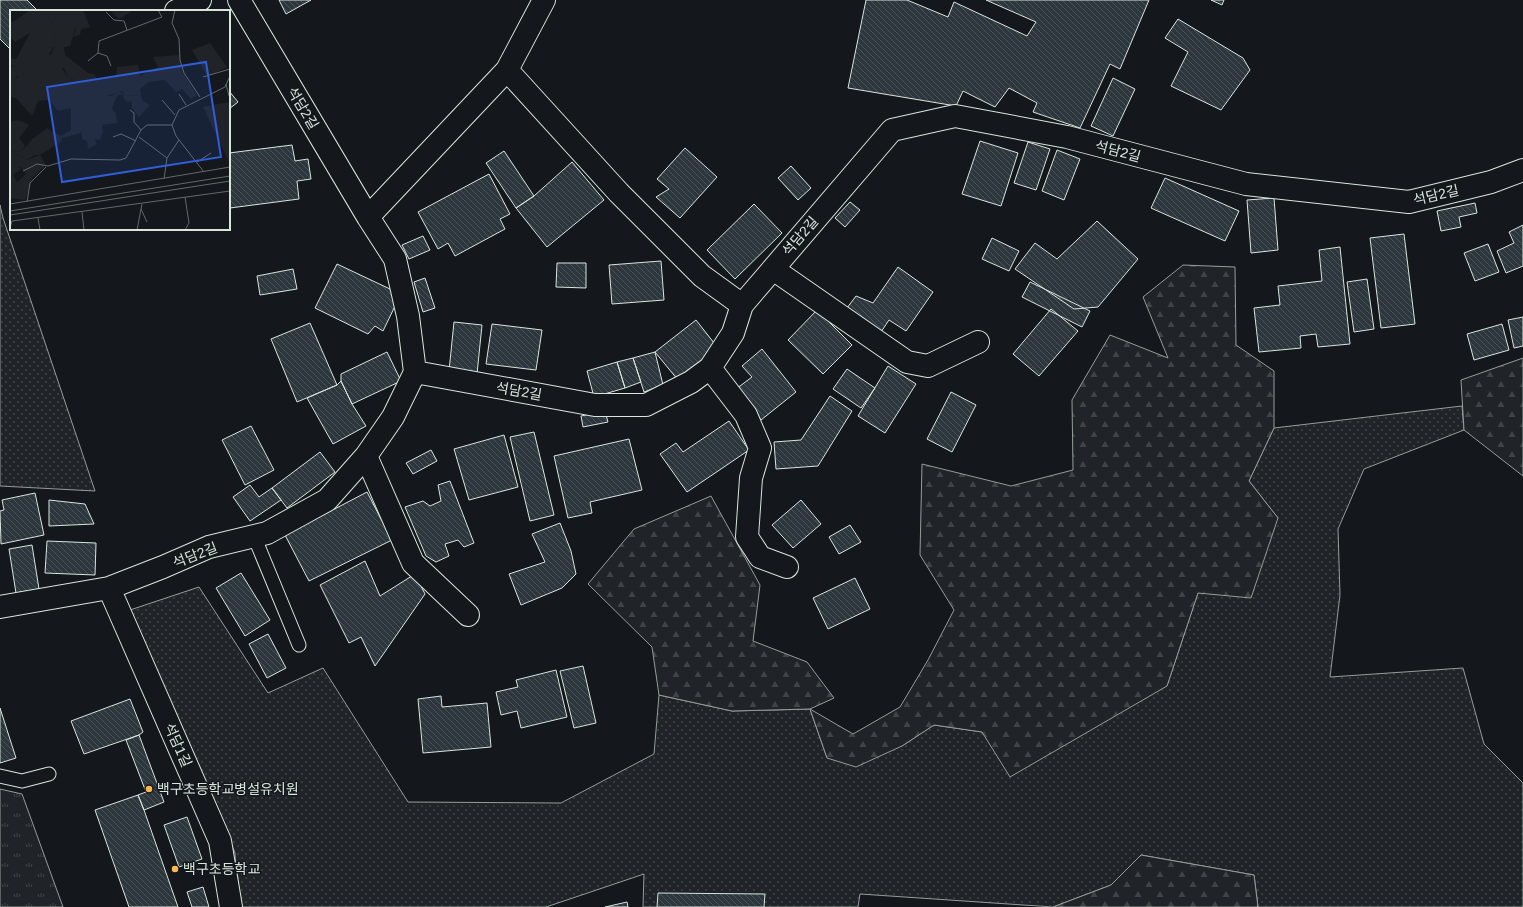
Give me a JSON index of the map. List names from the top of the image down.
{
  "streets": {
    "street": ["석담2길", "석담1길"]
  },
  "crossings": [
    ["석담2길", "석담1길"]
  ],
  "places": ["백구초등학교병설유치원", "백구초등학교"]
}
